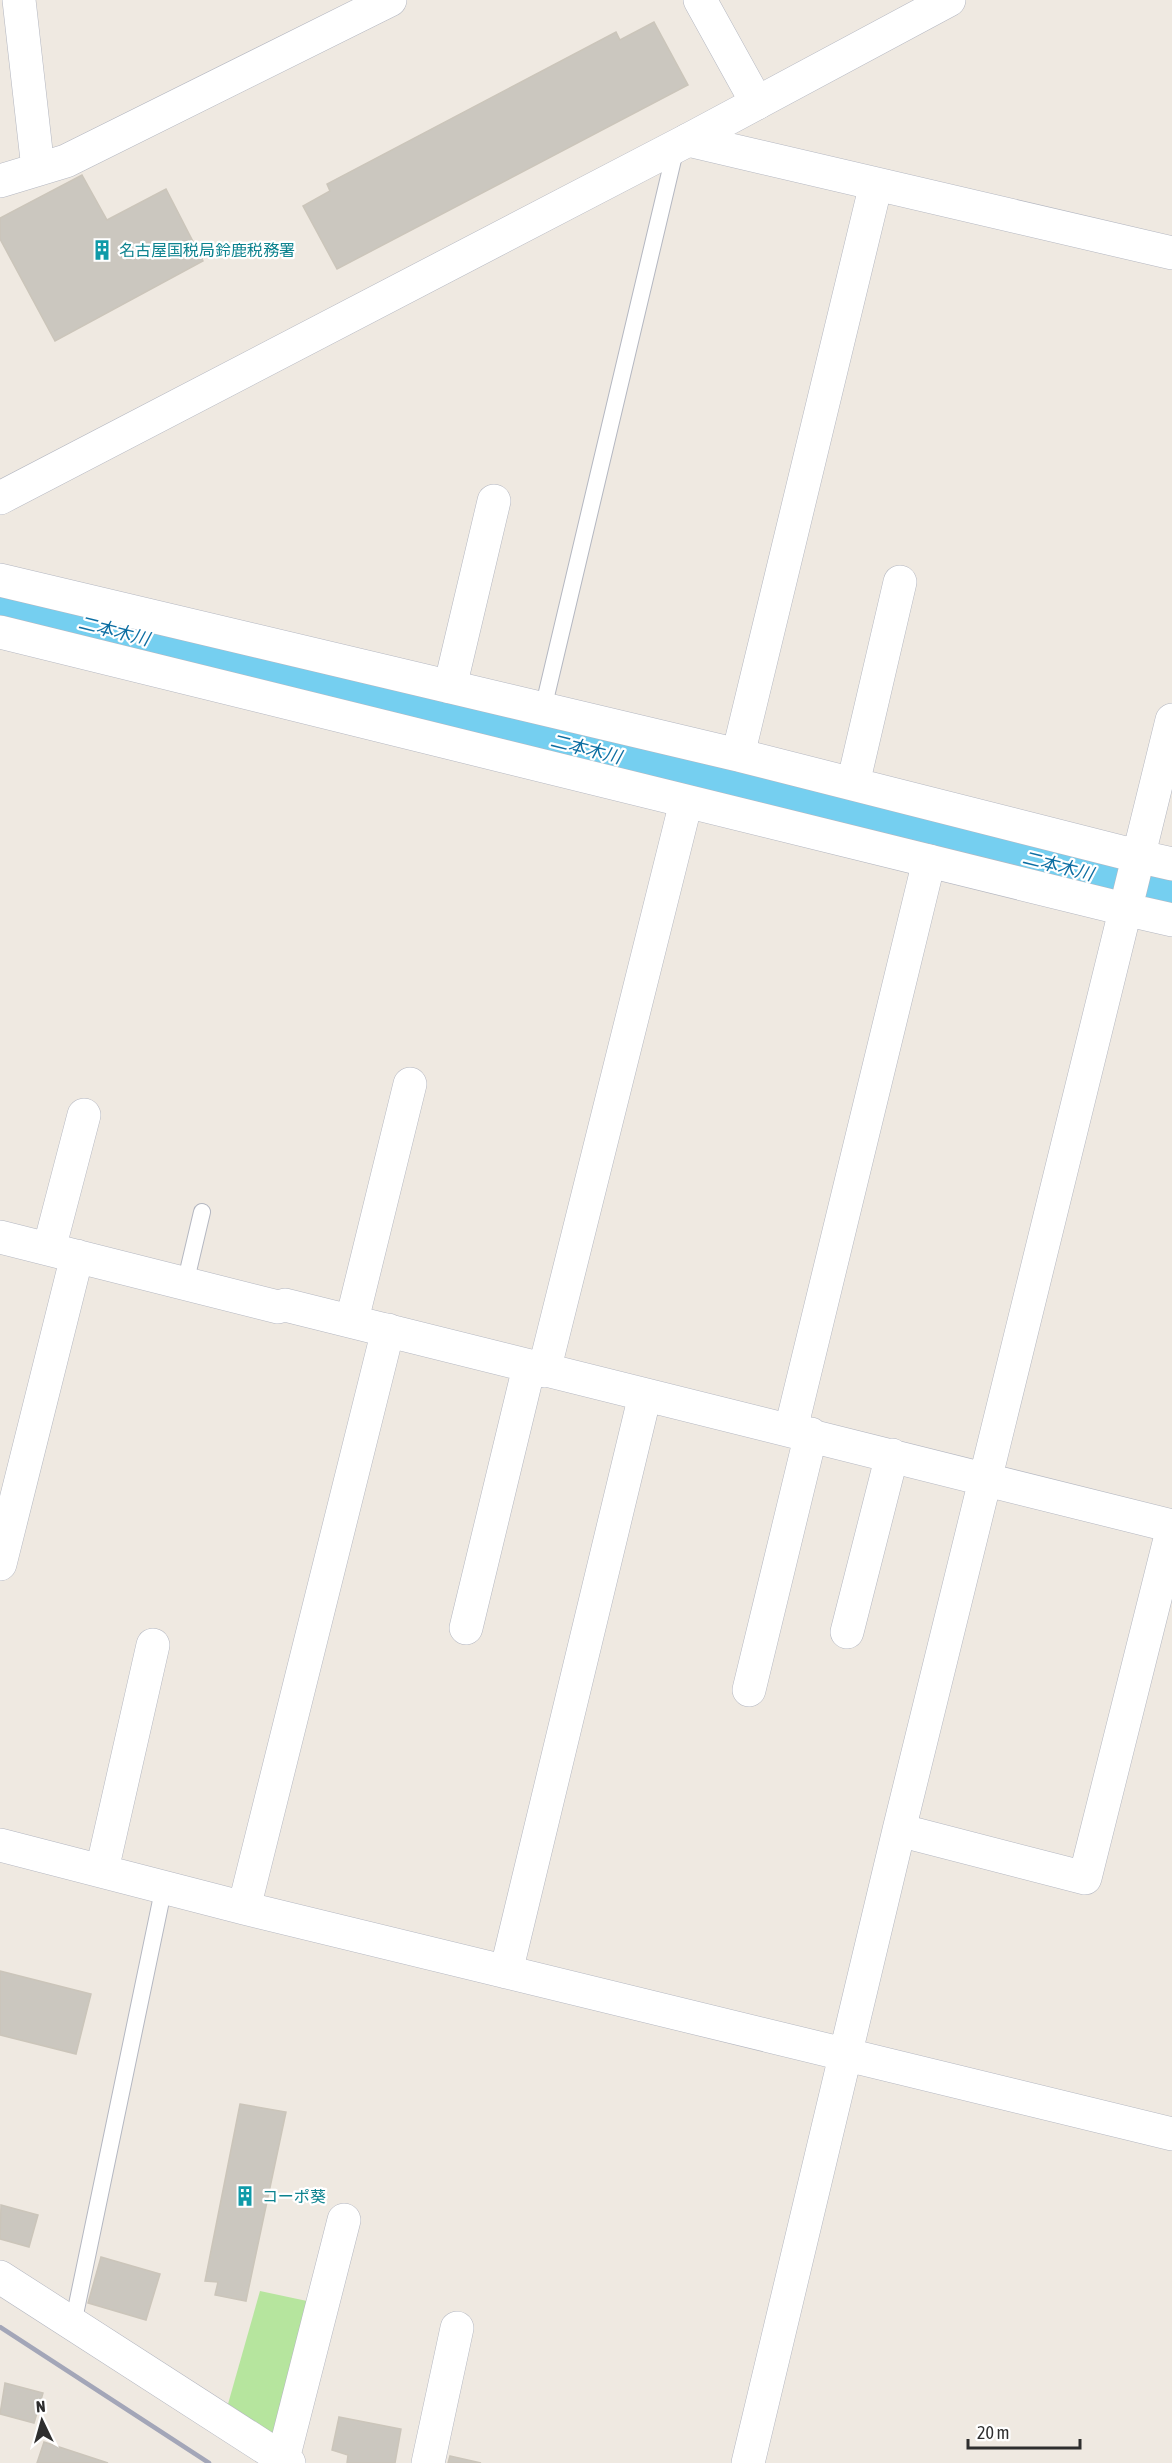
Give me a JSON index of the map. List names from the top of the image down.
{
  "water": ["二本木川"],
  "places": {
    "building": ["名古屋国税局鈴鹿税務署", "コーポ葵"]
  },
  "scale_bar": "20 m",
  "north": "top"
}
